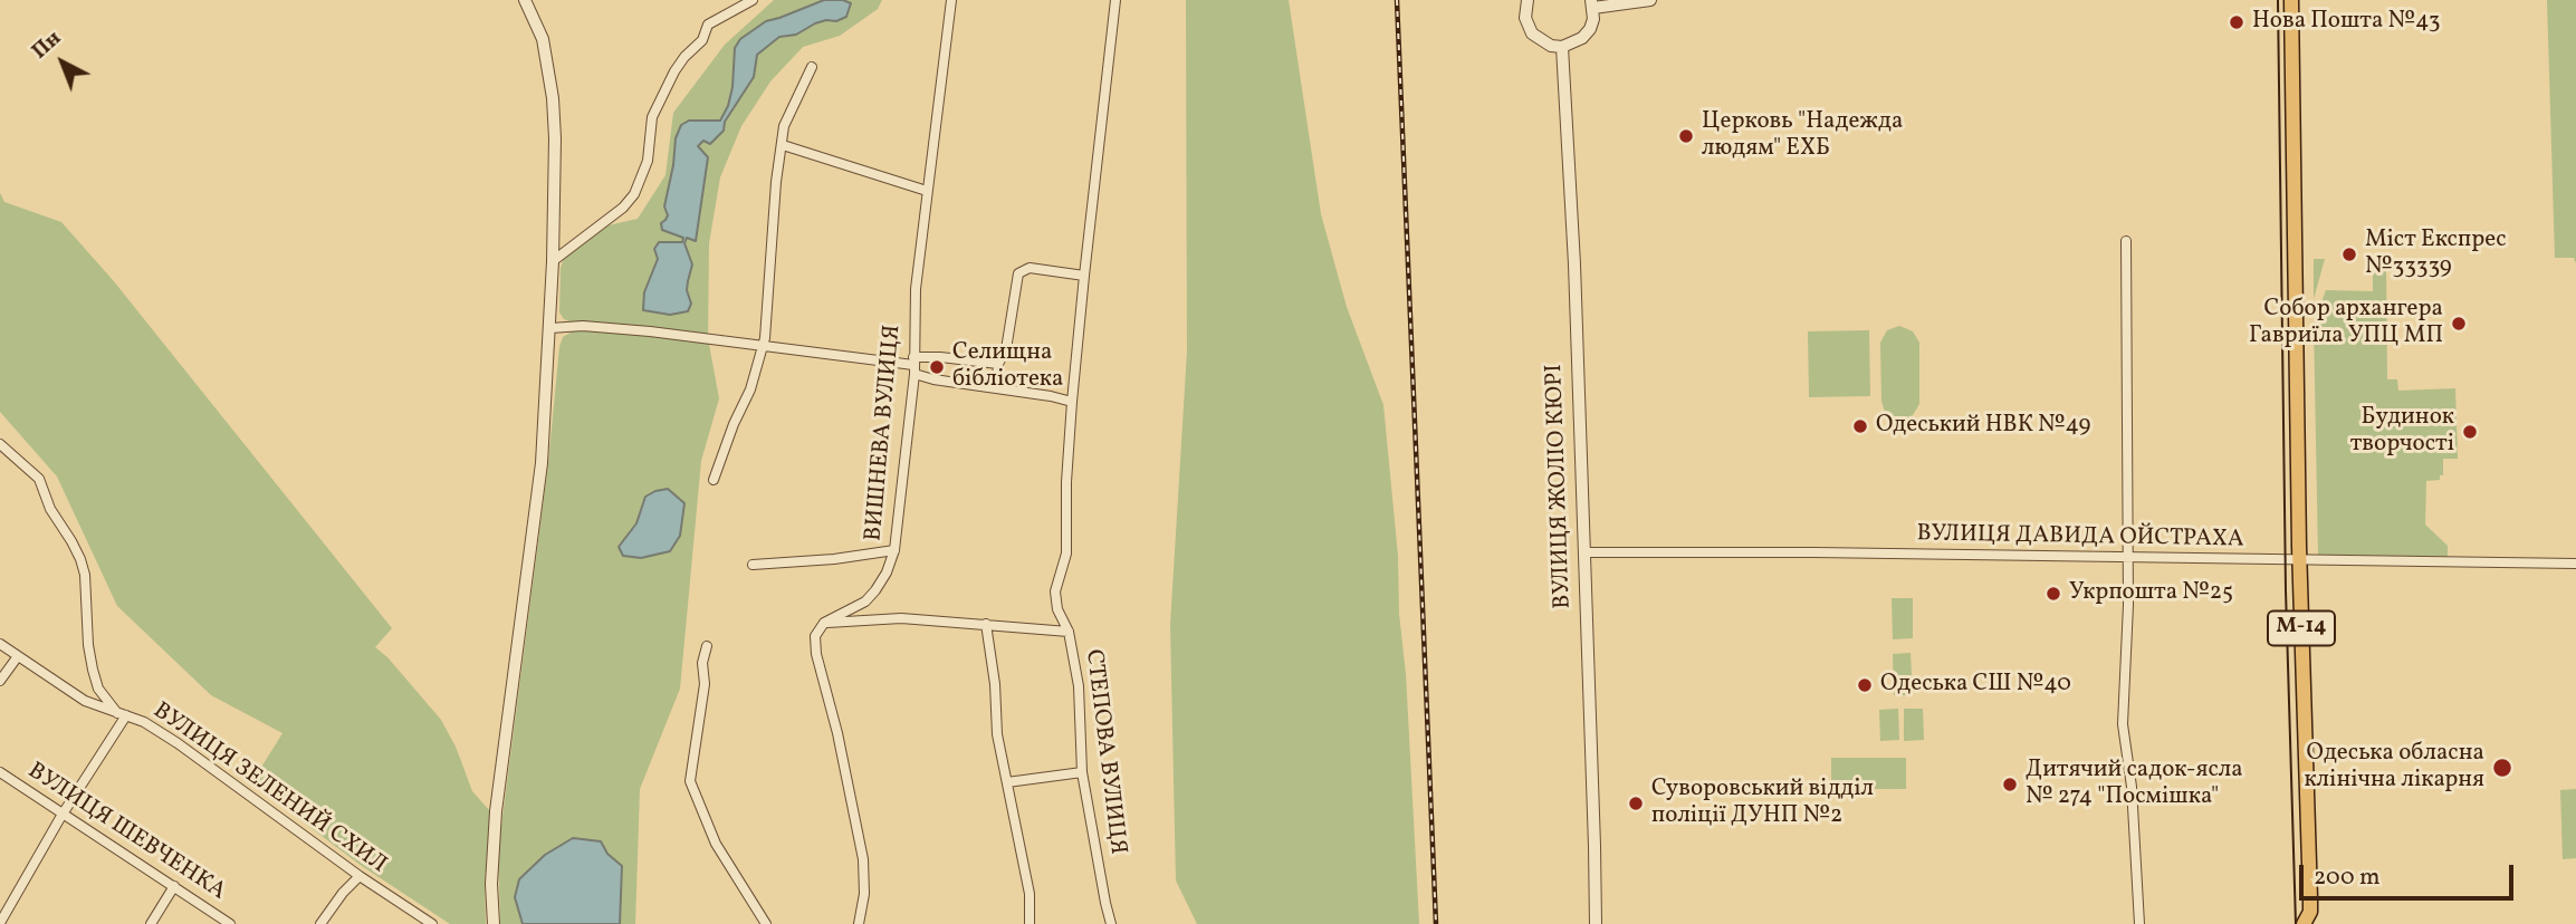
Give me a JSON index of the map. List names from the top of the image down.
{
  "streets": {
    "highway": ["М-14"],
    "street": [
      "ВИШНЕВА ВУЛИЦЯ",
      "ВУЛИЦЯ ЖОЛІО КЮРІ",
      "ВУЛИЦЯ ДАВИДА ОЙСТРАХА",
      "СТЕПОВА ВУЛИЦЯ",
      "ВУЛИЦЯ ЗЕЛЕНИЙ СХИЛ",
      "ВУЛИЦЯ ШЕВЧЕНКА"
    ]
  },
  "crossings": [
    ["ВУЛИЦЯ ЖОЛІО КЮРІ", "ВУЛИЦЯ ДАВИДА ОЙСТРАХА"],
    ["ВУЛИЦЯ ДАВИДА ОЙСТРАХА", "М-14"]
  ],
  "places": [
    "Нова Пошта №43",
    "Церковь \"Надежда людям\" ЕХБ",
    "Міст Експрес №33339",
    "Собор архангера Гавриїла УПЦ МП",
    "Селищна бібліотека",
    "Одеський НВК №49",
    "Будинок творчості",
    "Укрпошта №25",
    "Одеська СШ №40",
    "Одеська обласна клінічна лікарня",
    "Дитячий садок-ясла № 274 \"Посмішка\"",
    "Суворовський відділ поліції ДУНП №2"
  ],
  "scale_bar": "200 m",
  "north": "top left"
}
